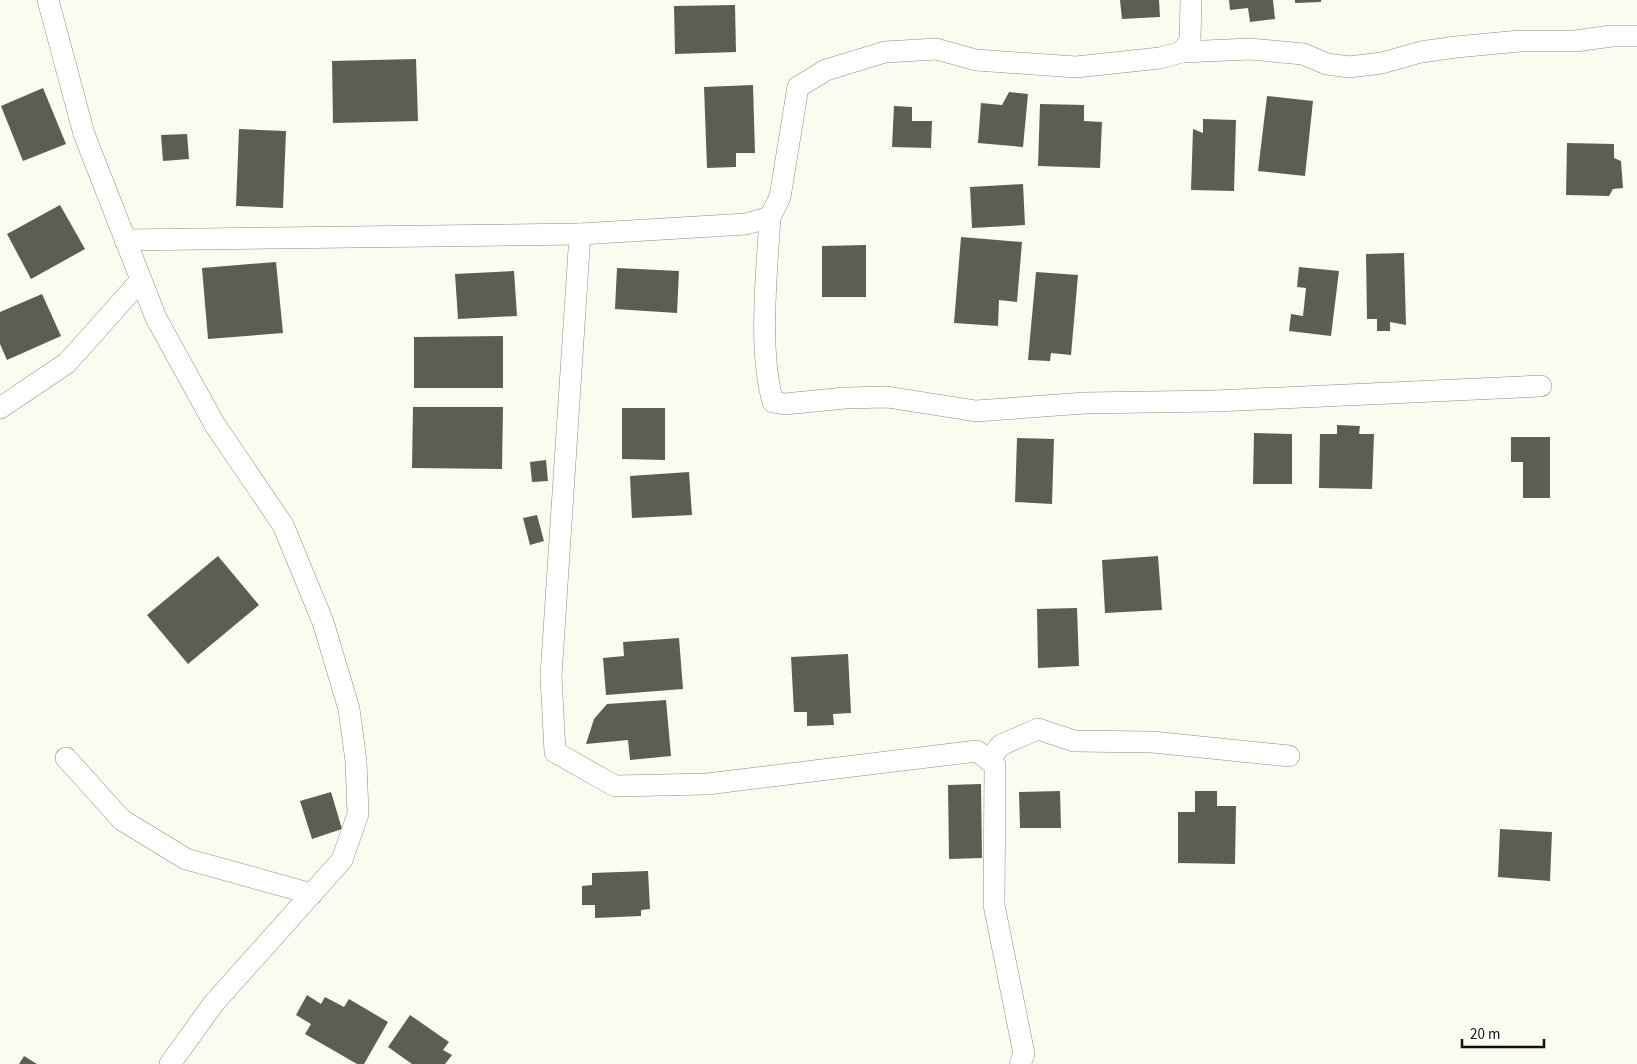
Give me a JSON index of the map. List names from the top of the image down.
{
  "scale_bar": "20 m"
}
